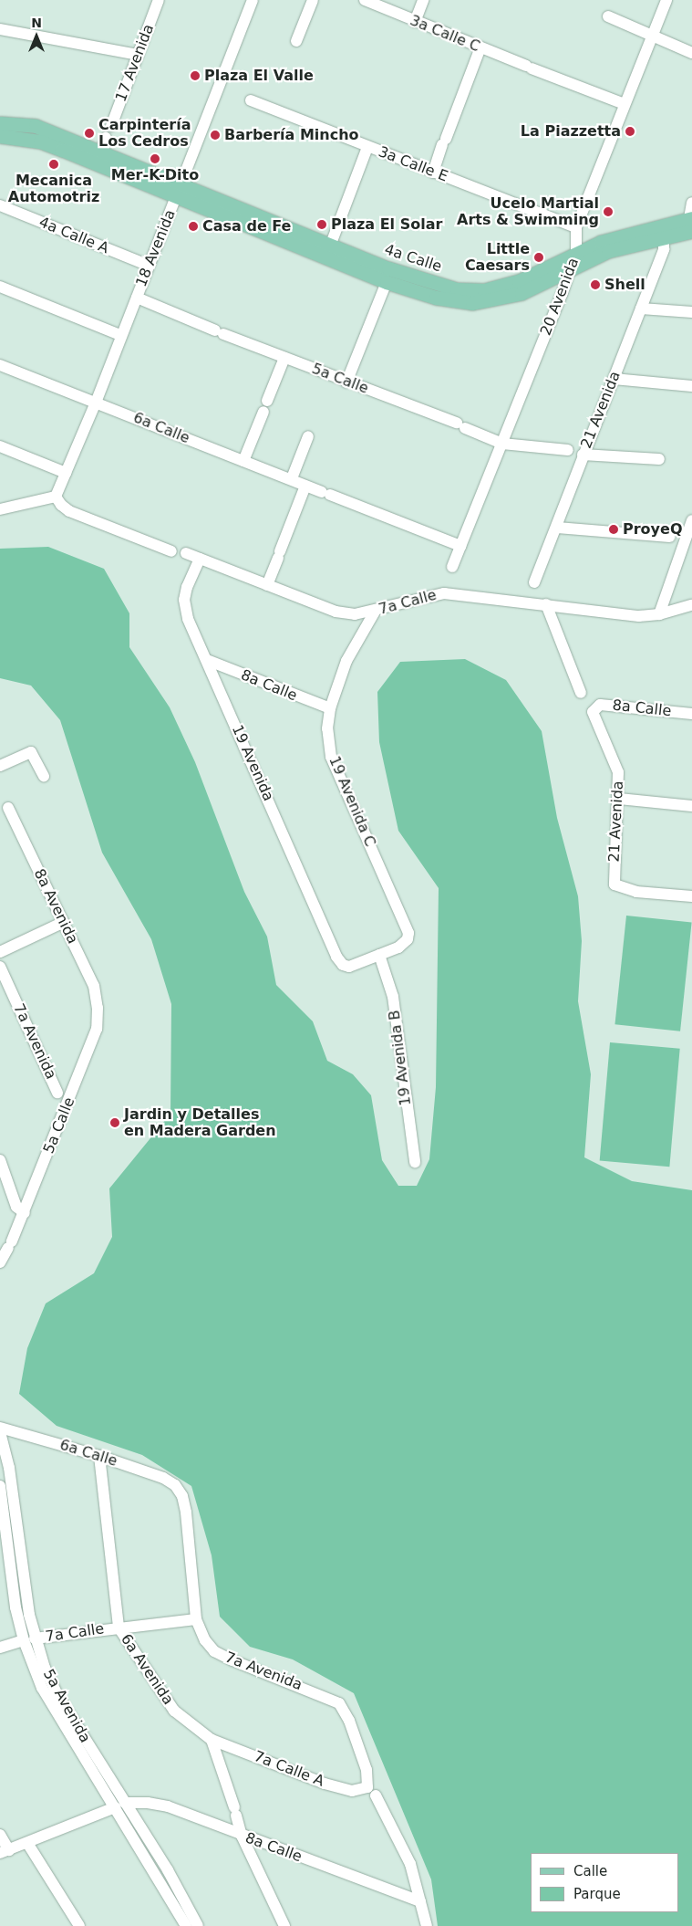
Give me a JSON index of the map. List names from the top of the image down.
{
  "streets": {
    "main road": ["4a Calle"],
    "street": [
      "3a Calle C",
      "17 Avenida",
      "3a Calle E",
      "4a Calle A",
      "18 Avenida",
      "20 Avenida",
      "5a Calle",
      "21 Avenida",
      "6a Calle",
      "7a Calle",
      "8a Calle",
      "19 Avenida",
      "19 Avenida C",
      "8a Avenida",
      "7a Avenida",
      "19 Avenida B",
      "6a Avenida",
      "5a Avenida",
      "7a Calle A"
    ]
  },
  "crossings": [
    ["3a Calle C", "20 Avenida"],
    ["3a Calle E", "20 Avenida"],
    ["4a Calle A", "18 Avenida"],
    ["18 Avenida", "4a Calle"],
    ["18 Avenida", "5a Calle"],
    ["18 Avenida", "6a Calle"],
    ["4a Calle", "20 Avenida"],
    ["4a Calle", "21 Avenida"],
    ["20 Avenida", "5a Calle"],
    ["20 Avenida", "6a Calle"],
    ["5a Calle", "8a Avenida"],
    ["21 Avenida", "8a Calle"],
    ["6a Calle", "7a Avenida"],
    ["6a Calle", "6a Avenida"],
    ["7a Calle", "19 Avenida"],
    ["7a Calle", "19 Avenida C"],
    ["7a Calle", "7a Avenida"],
    ["7a Calle", "6a Avenida"],
    ["7a Calle", "5a Avenida"],
    ["8a Calle", "19 Avenida"],
    ["8a Calle", "19 Avenida C"],
    ["8a Calle", "7a Avenida"],
    ["8a Calle", "5a Avenida"],
    ["19 Avenida", "19 Avenida C"],
    ["19 Avenida", "19 Avenida B"],
    ["19 Avenida C", "19 Avenida B"],
    ["7a Avenida", "7a Calle A"],
    ["6a Avenida", "7a Calle A"]
  ],
  "places": [
    "Plaza El Valle",
    "La Piazzetta",
    "Carpintería Los Cedros",
    "Barbería Mincho",
    "Mer-K-Dito",
    "Mecanica Automotriz",
    "Ucelo Martial Arts & Swimming",
    "Plaza El Solar",
    "Casa de Fe",
    "Little Caesars",
    "Shell",
    "ProyeQ",
    "Jardin y Detalles en Madera Garden"
  ],
  "legend": ["Calle", "Parque"],
  "north": "top"
}
